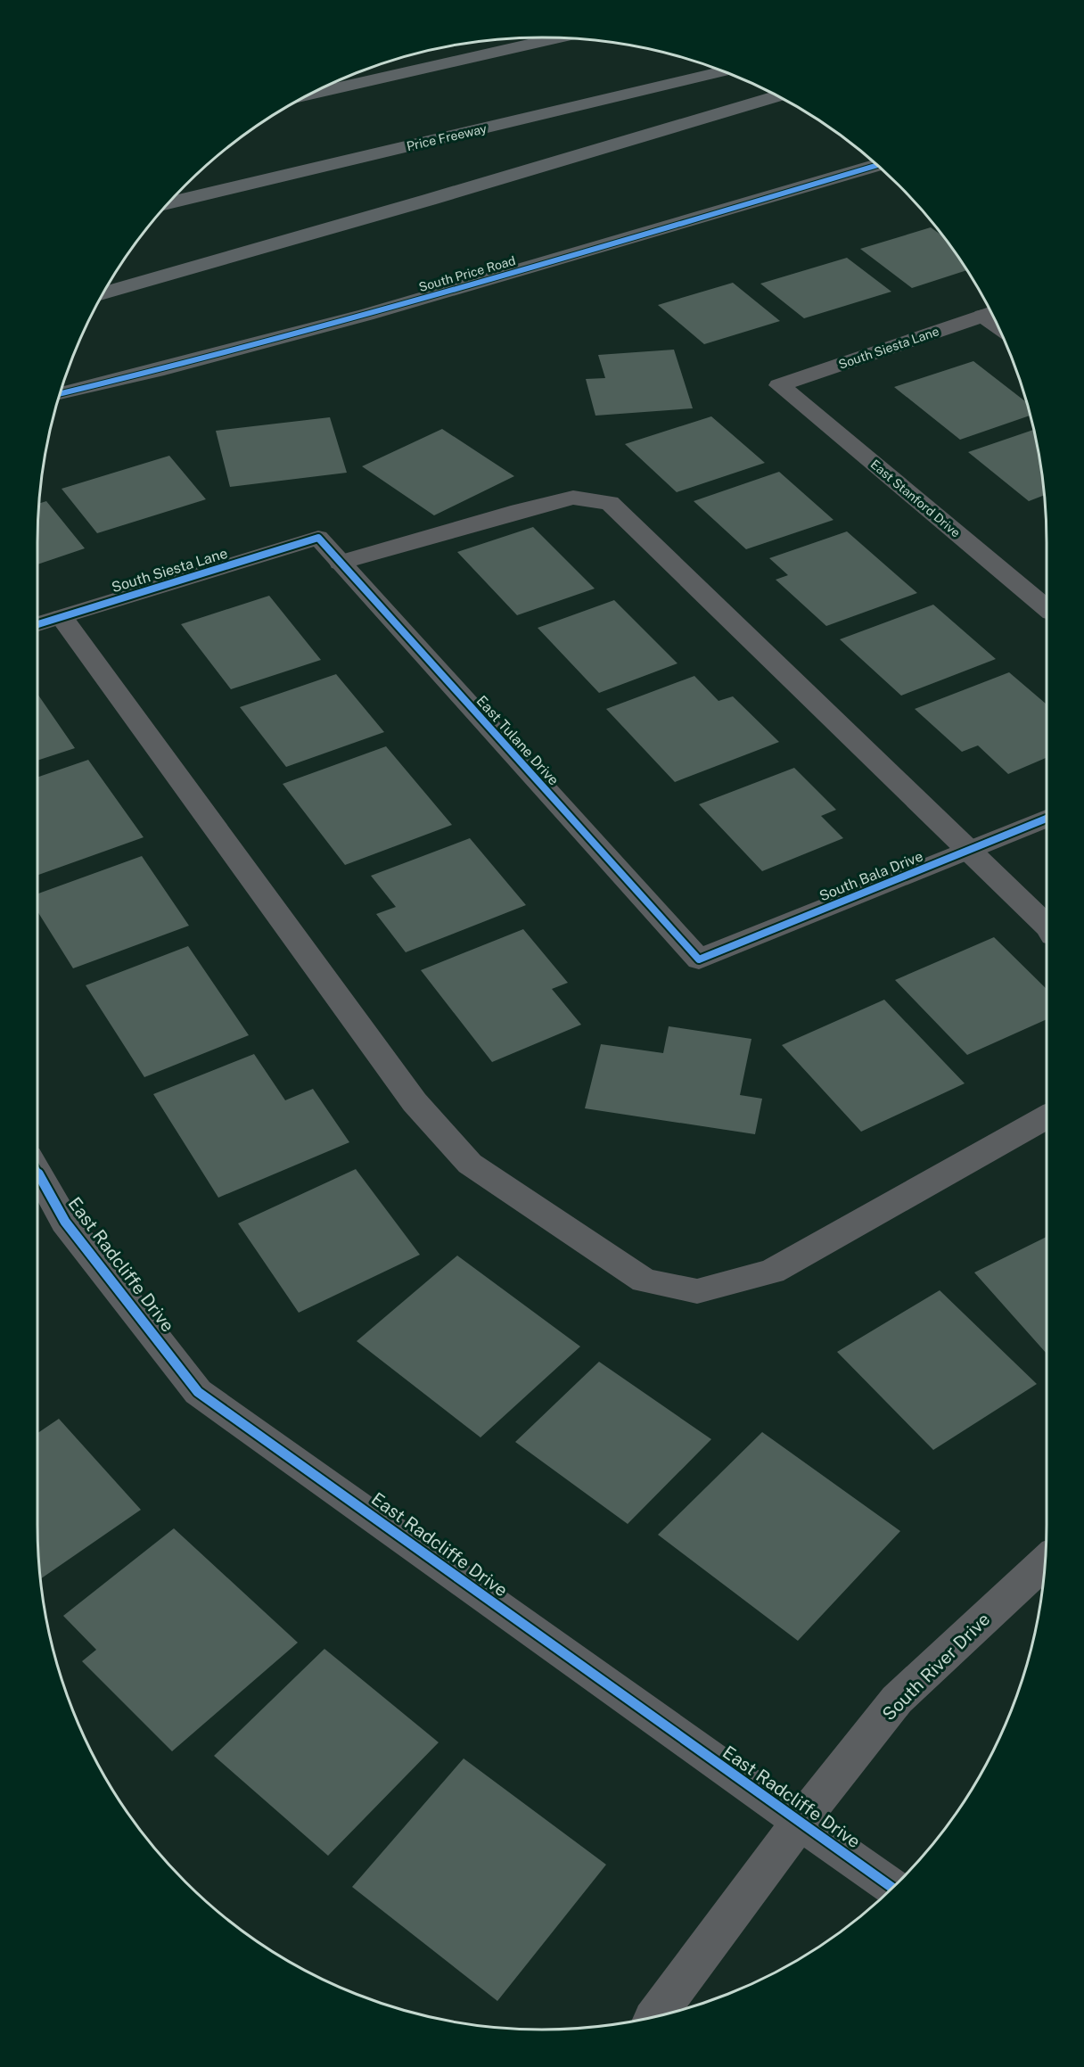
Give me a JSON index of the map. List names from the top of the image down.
{
  "streets": {
    "highway": ["Price Freeway"],
    "main road": ["South Price Road"],
    "street": [
      "South Siesta Lane",
      "East Stanford Drive",
      "East Tulane Drive",
      "South Bala Drive",
      "East Radcliffe Drive",
      "South River Drive"
    ]
  },
  "crossings": [
    ["South Siesta Lane", "East Stanford Drive"],
    ["South Siesta Lane", "East Tulane Drive"],
    ["East Tulane Drive", "South Bala Drive"],
    ["East Radcliffe Drive", "South River Drive"]
  ]
}
